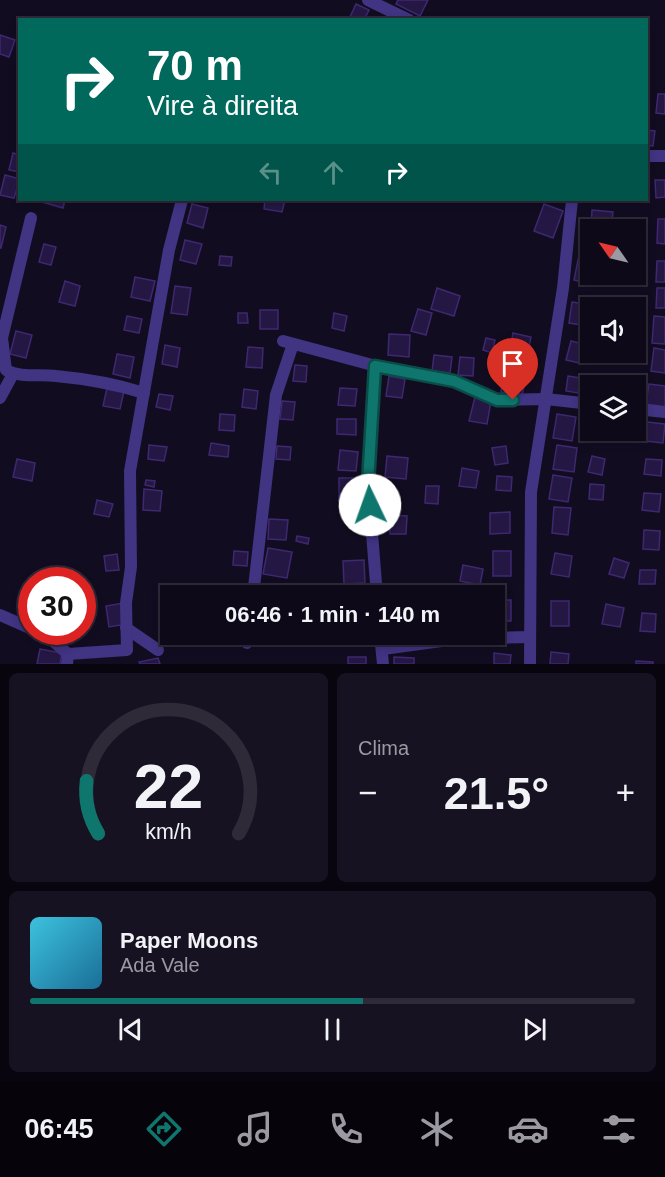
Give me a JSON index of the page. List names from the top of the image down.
{
  "north": "top left",
  "page": {
    "turn": ["70 m", "Vire à direita"],
    "limit": "30",
    "trip": "06:46 · 1 min · 140 m",
    "tile": "Clima",
    "heat": ["−", "21.5°", "+"],
    "song": ["Paper Moons", "Ada Vale"],
    "tabs": "06:45",
    "gauge": ["22", "km/h"]
  }
}
